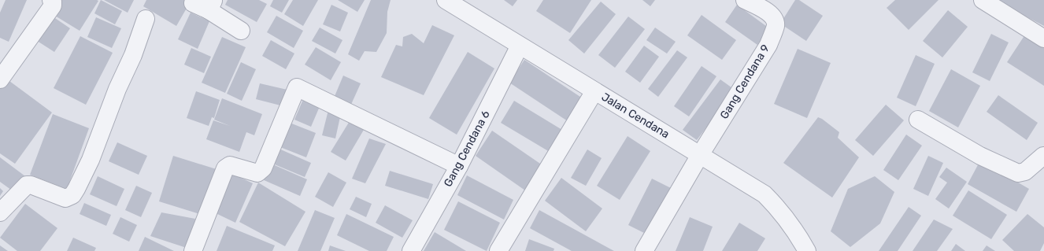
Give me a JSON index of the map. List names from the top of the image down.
{
  "streets": {
    "street": ["Gang Cendana 9", "Jalan Cendana", "Gang Cendana 6"]
  },
  "crossings": [
    ["Gang Cendana 9", "Jalan Cendana"],
    ["Jalan Cendana", "Gang Cendana 6"]
  ]
}
